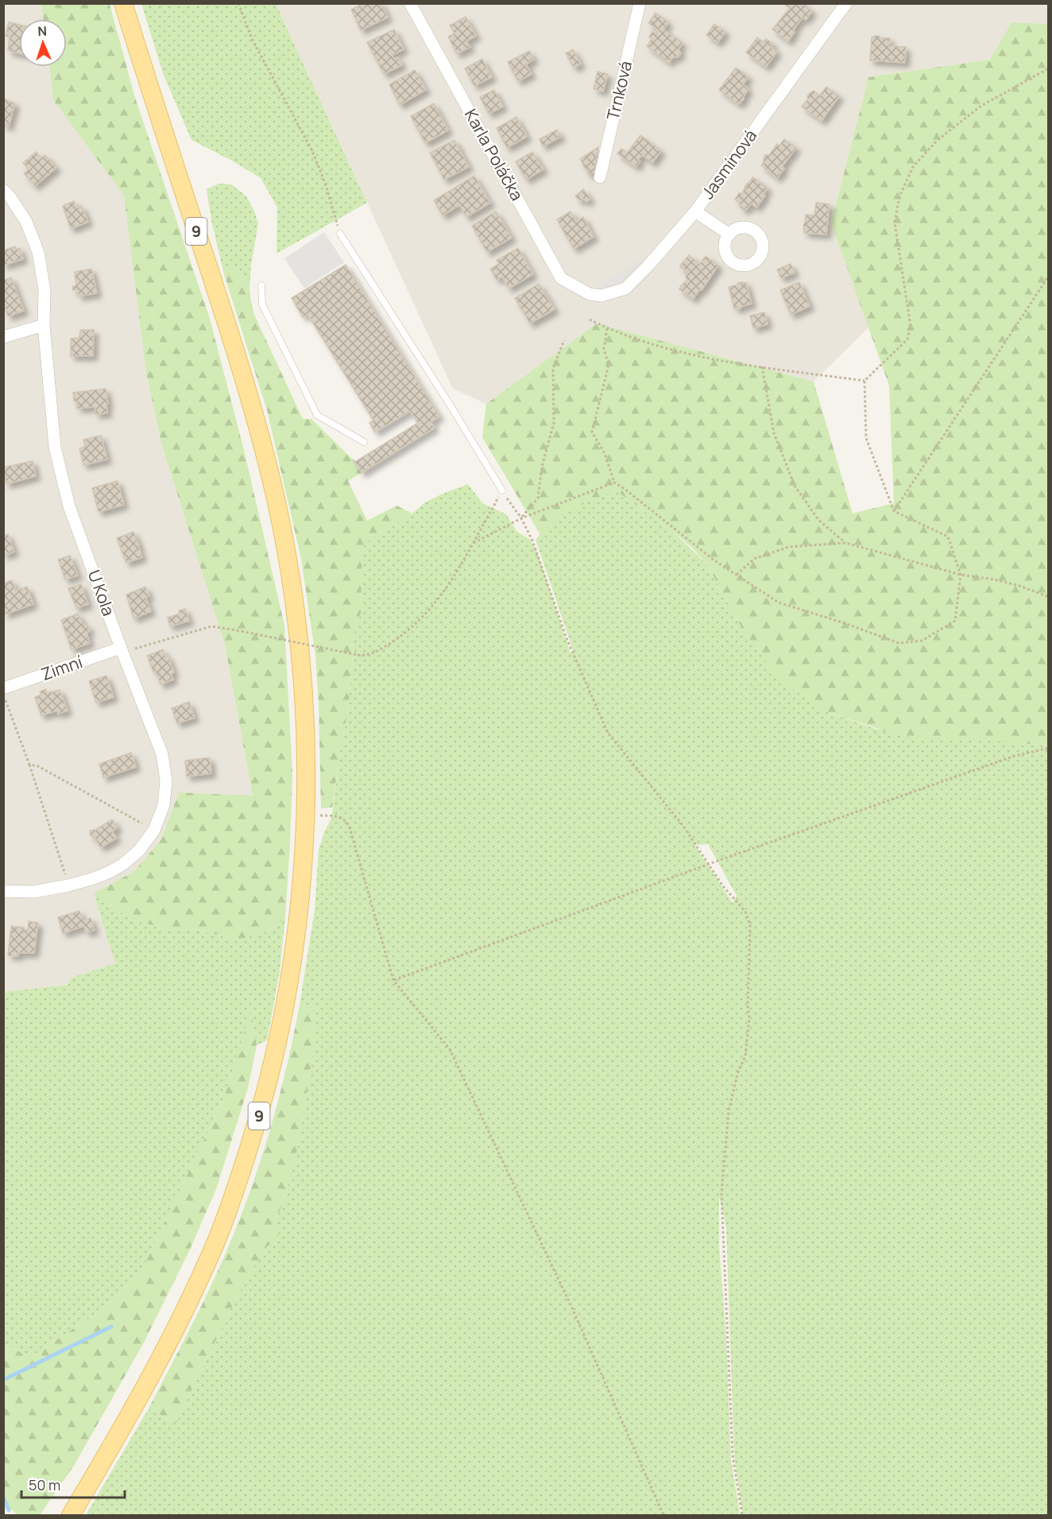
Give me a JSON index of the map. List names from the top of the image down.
{
  "streets": {
    "main road": ["9"],
    "street": [
      "Trnková",
      "Karla Poláčka",
      "Jasmínová",
      "U Kola",
      "Zimní"
    ]
  },
  "crossings": [
    ["Karla Poláčka", "Jasmínová"],
    ["U Kola", "Zimní"]
  ],
  "scale_bar": "50 m",
  "north": "top"
}
